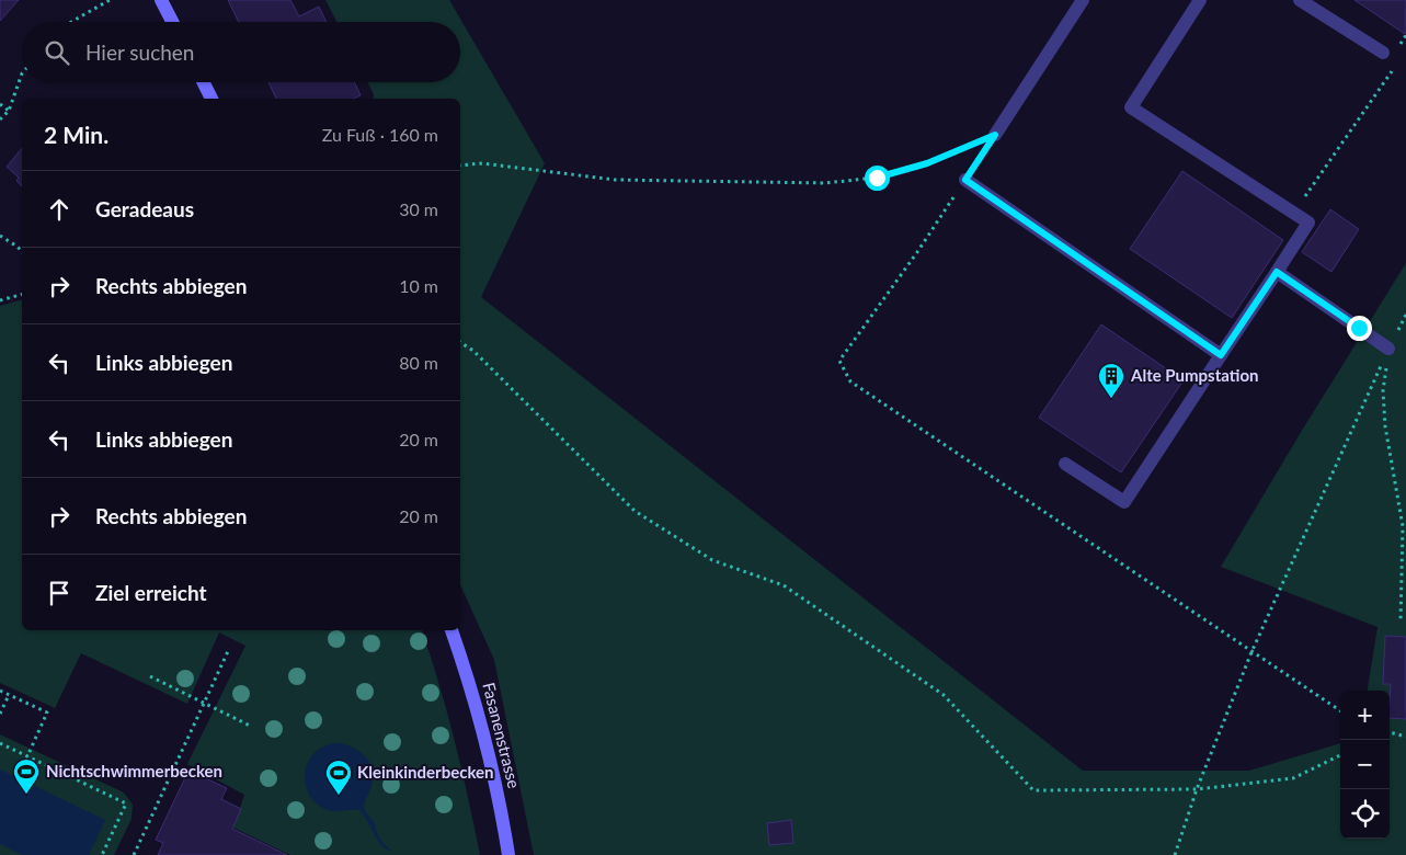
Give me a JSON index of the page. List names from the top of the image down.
{
  "streets": {
    "main road": ["Fasanenstrasse"]
  },
  "places": {
    "building": ["Alte Pumpstation"],
    "sports": ["Nichtschwimmerbecken", "Kleinkinderbecken"]
  },
  "page": {
    "search": "Hier suchen",
    "heading": ["2 Min.", "Zu Fuß · 160 m"],
    "list": [
      ["Geradeaus", "30 m"],
      ["Rechts abbiegen", "10 m"],
      ["Links abbiegen", "80 m"],
      ["Links abbiegen", "20 m"],
      ["Rechts abbiegen", "20 m"],
      "Ziel erreicht"
    ],
    "map_buttons": ["+", "−"]
  }
}
